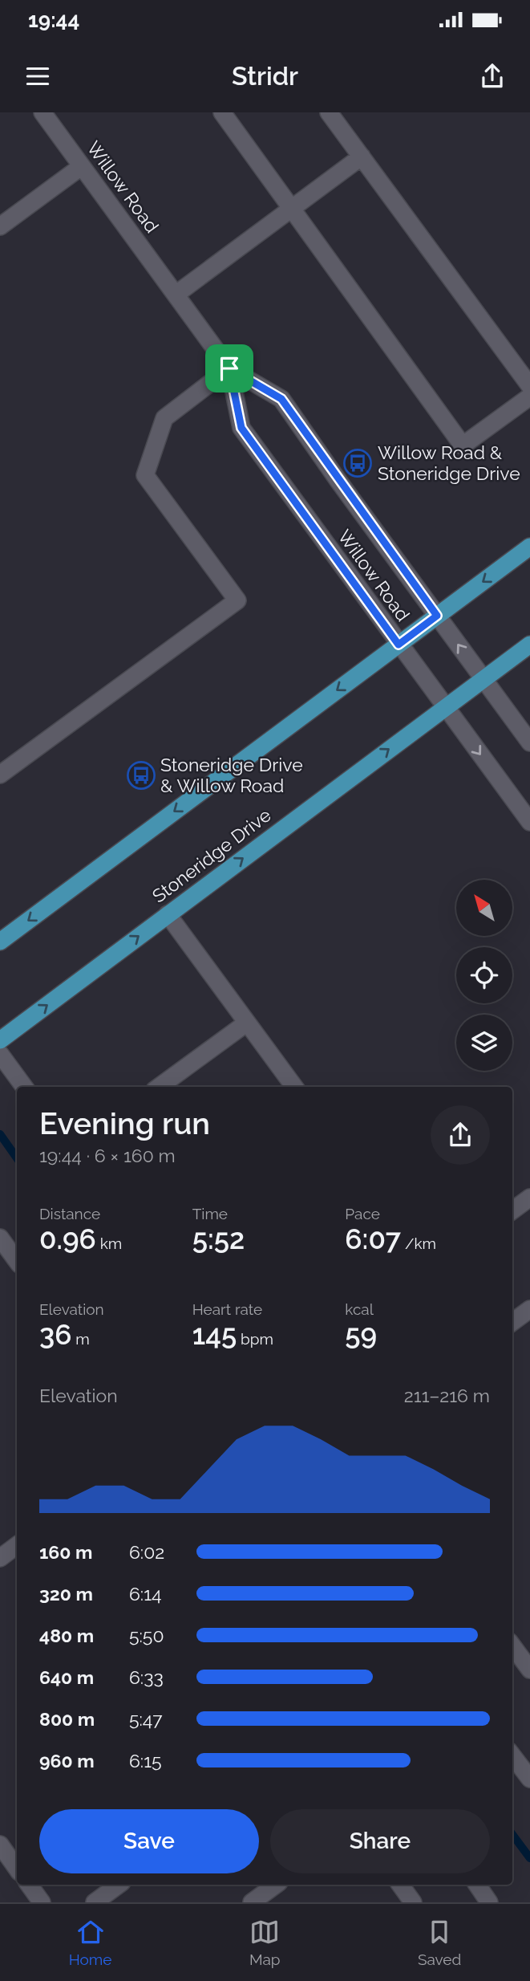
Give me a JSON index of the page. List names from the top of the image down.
{
  "streets": {
    "main road": ["Stoneridge Drive"],
    "street": ["Willow Road"]
  },
  "crossings": [
    ["Willow Road", "Stoneridge Drive"]
  ],
  "places": {
    "bus stop": ["Willow Road & Stoneridge Drive", "Stoneridge Drive & Willow Road"]
  },
  "north": "top left",
  "page": {
    "status": "19:44",
    "header": "Stridr",
    "heading": ["Evening run", "19:44 · 6 × 160 m"],
    "stats": [
      ["Distance", "0.96 km"],
      ["Time", "5:52"],
      ["Pace", "6:07 /km"],
      ["Elevation", "36 m"],
      ["Heart rate", "145 bpm"],
      ["kcal", "59"]
    ],
    "chart": ["Elevation", "211–216 m"],
    "list": [
      {
        "name": "160 m",
        "note": "6:02"
      },
      {
        "name": "320 m",
        "note": "6:14"
      },
      {
        "name": "480 m",
        "note": "5:50"
      },
      {
        "name": "640 m",
        "note": "6:33"
      },
      {
        "name": "800 m",
        "note": "5:47"
      },
      {
        "name": "960 m",
        "note": "6:15"
      }
    ],
    "buttons": ["Save", "Share"],
    "tabs": ["Home", "Map", "Saved"]
  }
}
